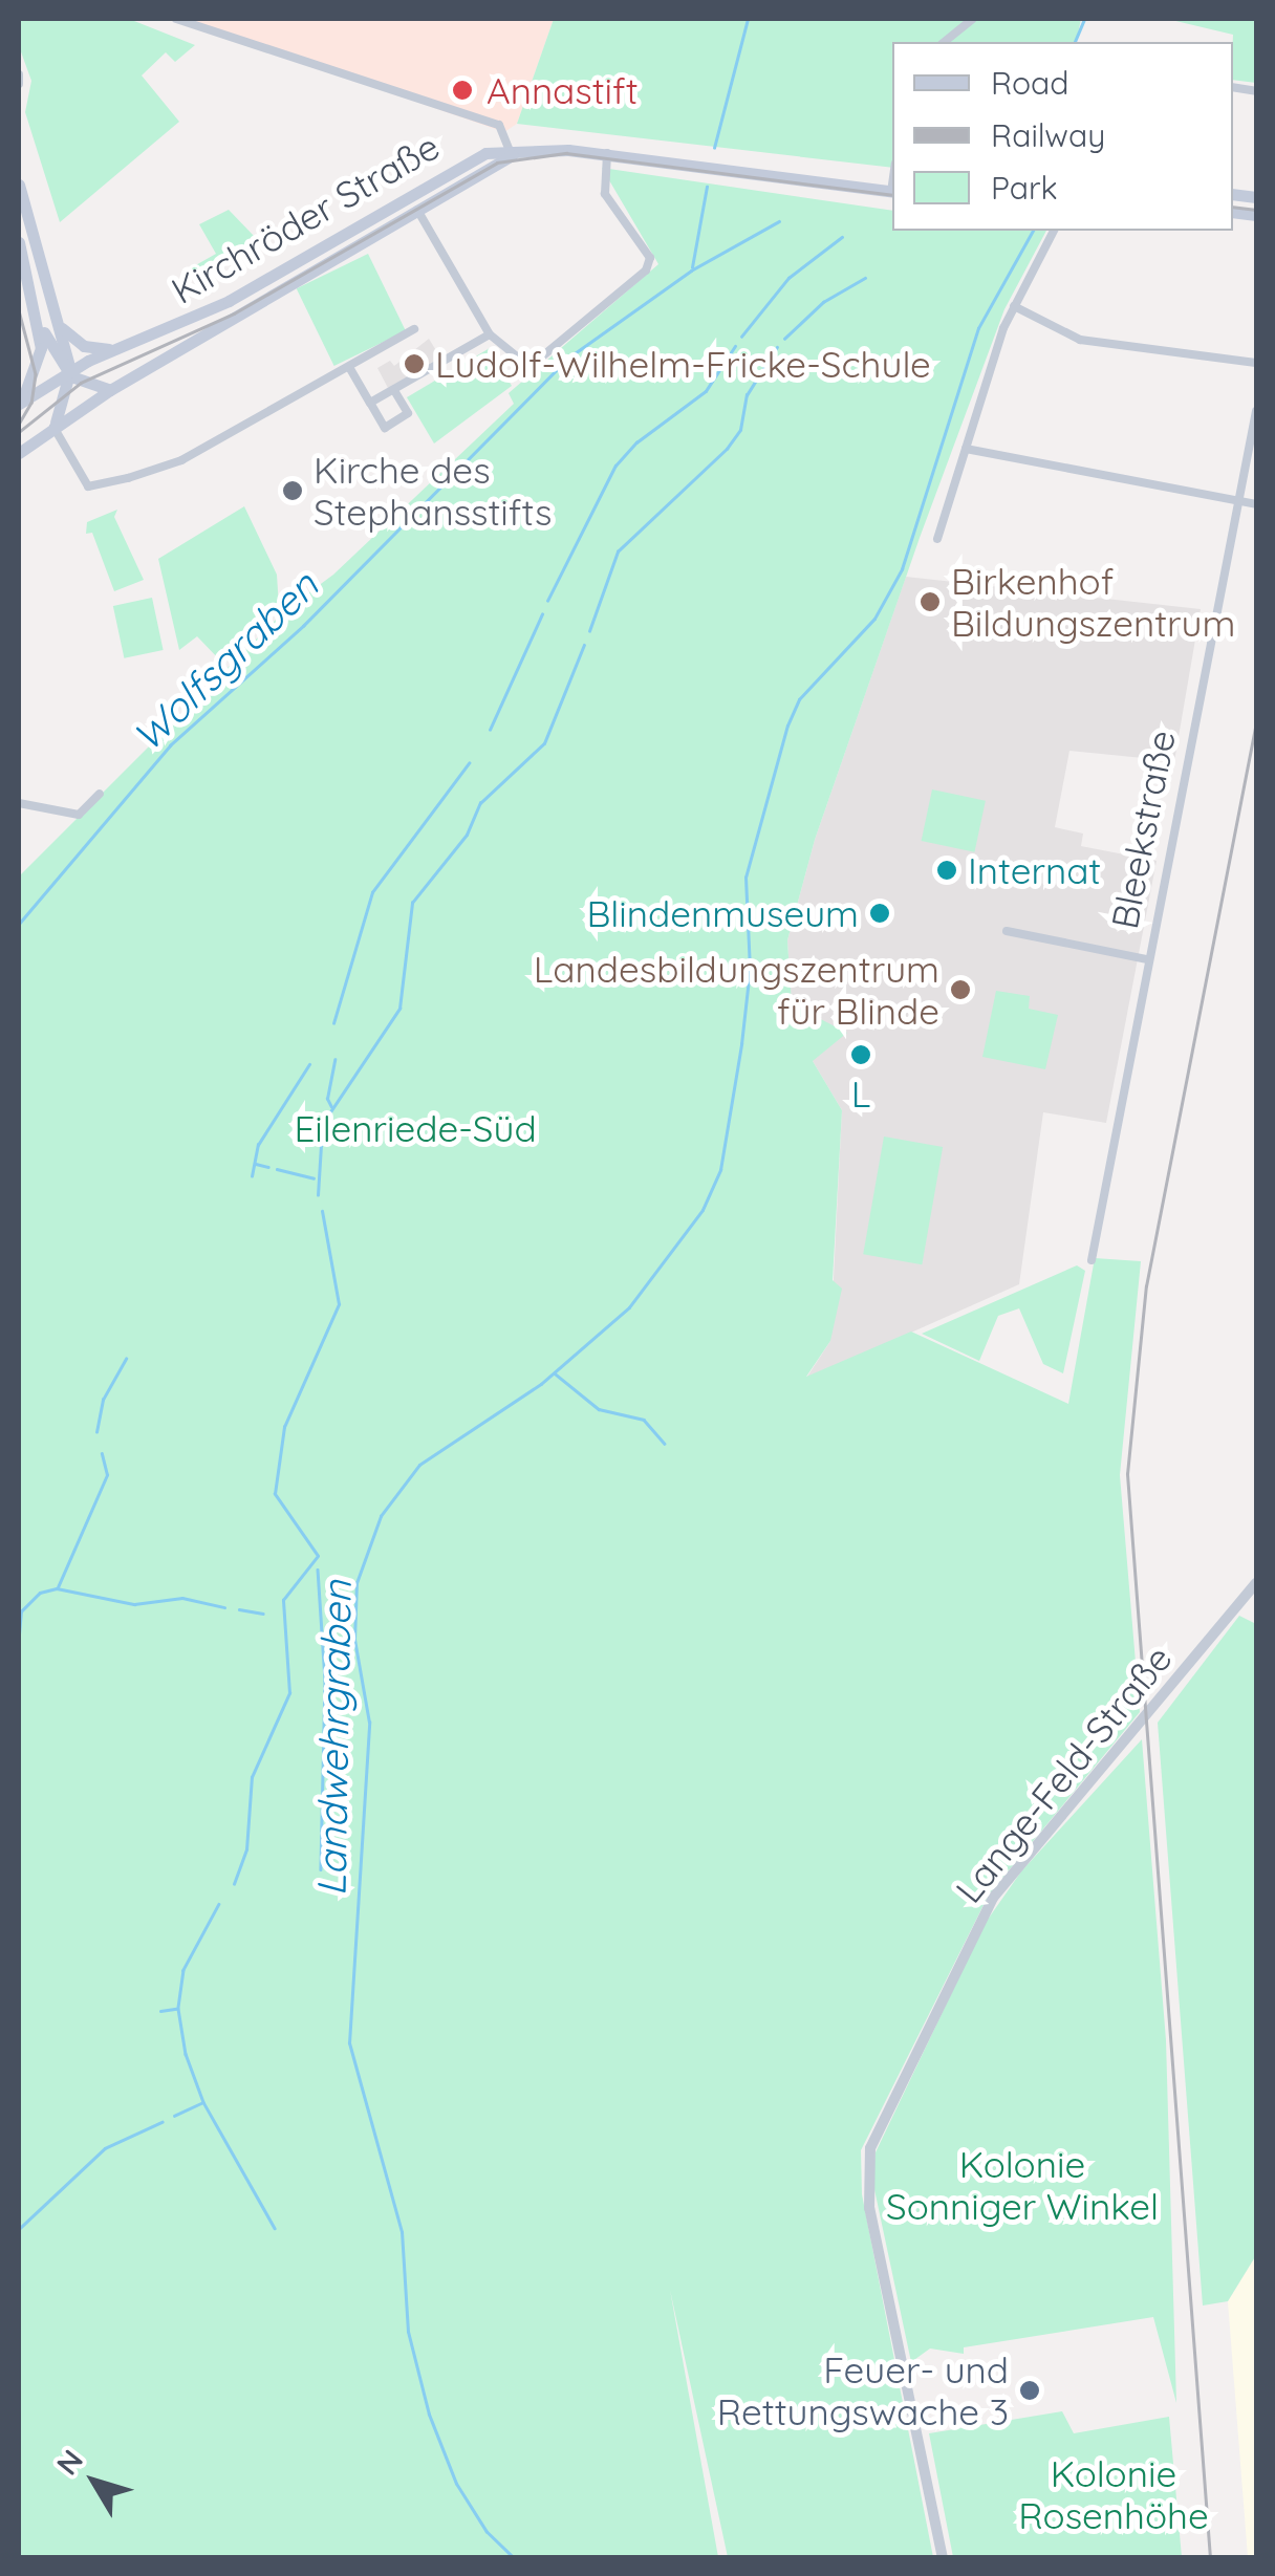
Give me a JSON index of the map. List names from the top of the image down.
{
  "streets": {
    "main road": ["Kirchröder Straße"],
    "street": ["Bleekstraße", "Lange-Feld-Straße"]
  },
  "water": ["Wolfsgraben", "Landwehrgraben"],
  "parks": ["Eilenriede-Süd", "Kolonie Sonniger Winkel", "Kolonie Rosenhöhe"],
  "places": [
    "Annastift",
    "Ludolf-Wilhelm-Fricke-Schule",
    "Kirche des Stephansstifts",
    "Birkenhof Bildungszentrum",
    "Internat",
    "Blindenmuseum",
    "Landesbildungszentrum für Blinde",
    "L",
    "Feuer- und Rettungswache 3"
  ],
  "legend": ["Road", "Railway", "Park"],
  "north": "top left"
}
